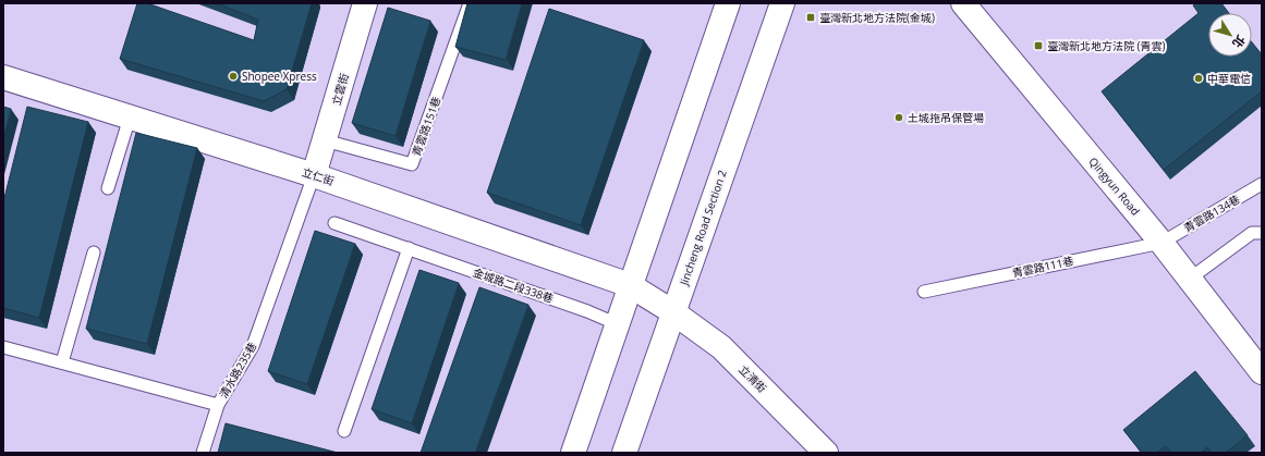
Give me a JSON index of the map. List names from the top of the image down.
{
  "streets": {
    "street": [
      "立雲街",
      "立仁街",
      "Qingyun Road",
      "Jincheng Road Section 2",
      "立清街"
    ],
    "lane": [
      "青雲路151巷",
      "青雲路134巷",
      "青雲路111巷",
      "金城路二段338巷",
      "清水路235巷"
    ]
  },
  "crossings": [
    ["立雲街", "青雲路151巷"],
    ["立雲街", "立仁街"],
    ["立雲街", "清水路235巷"],
    ["立仁街", "Jincheng Road Section 2"],
    ["立仁街", "清水路235巷"],
    ["立仁街", "立清街"],
    ["Qingyun Road", "青雲路134巷"],
    ["Qingyun Road", "青雲路111巷"],
    ["青雲路134巷", "青雲路111巷"],
    ["Jincheng Road Section 2", "立清街"]
  ],
  "places": {
    "transit": ["臺灣新北地方法院(金城)", "臺灣新北地方法院 (青雲)"],
    "other": ["Shopee Xpress", "中華電信", "土城拖吊保管場"]
  },
  "north": "bottom right"
}
